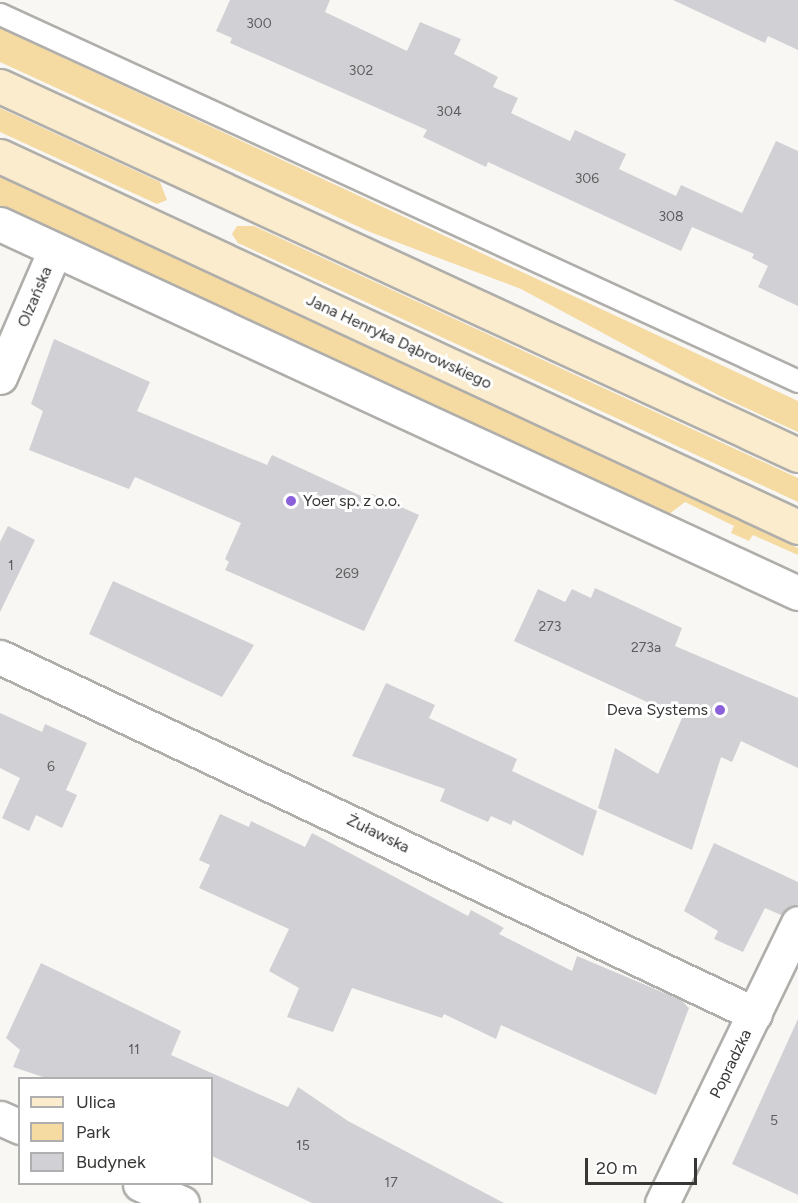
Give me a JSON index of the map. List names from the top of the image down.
{
  "streets": {
    "main road": ["Jana Henryka Dąbrowskiego"],
    "street": ["Olzańska", "Żuławska", "Popradzka"]
  },
  "crossings": [
    ["Żuławska", "Popradzka"]
  ],
  "places": ["Yoer sp. z o.o.", "Deva Systems"],
  "house_numbers": [
    "300",
    "302",
    "304",
    "306",
    "308",
    "1",
    "269",
    "273",
    "273a",
    "6",
    "11",
    "5",
    "15",
    "17"
  ],
  "legend": ["Ulica", "Park", "Budynek"],
  "scale_bar": "20 m"
}
